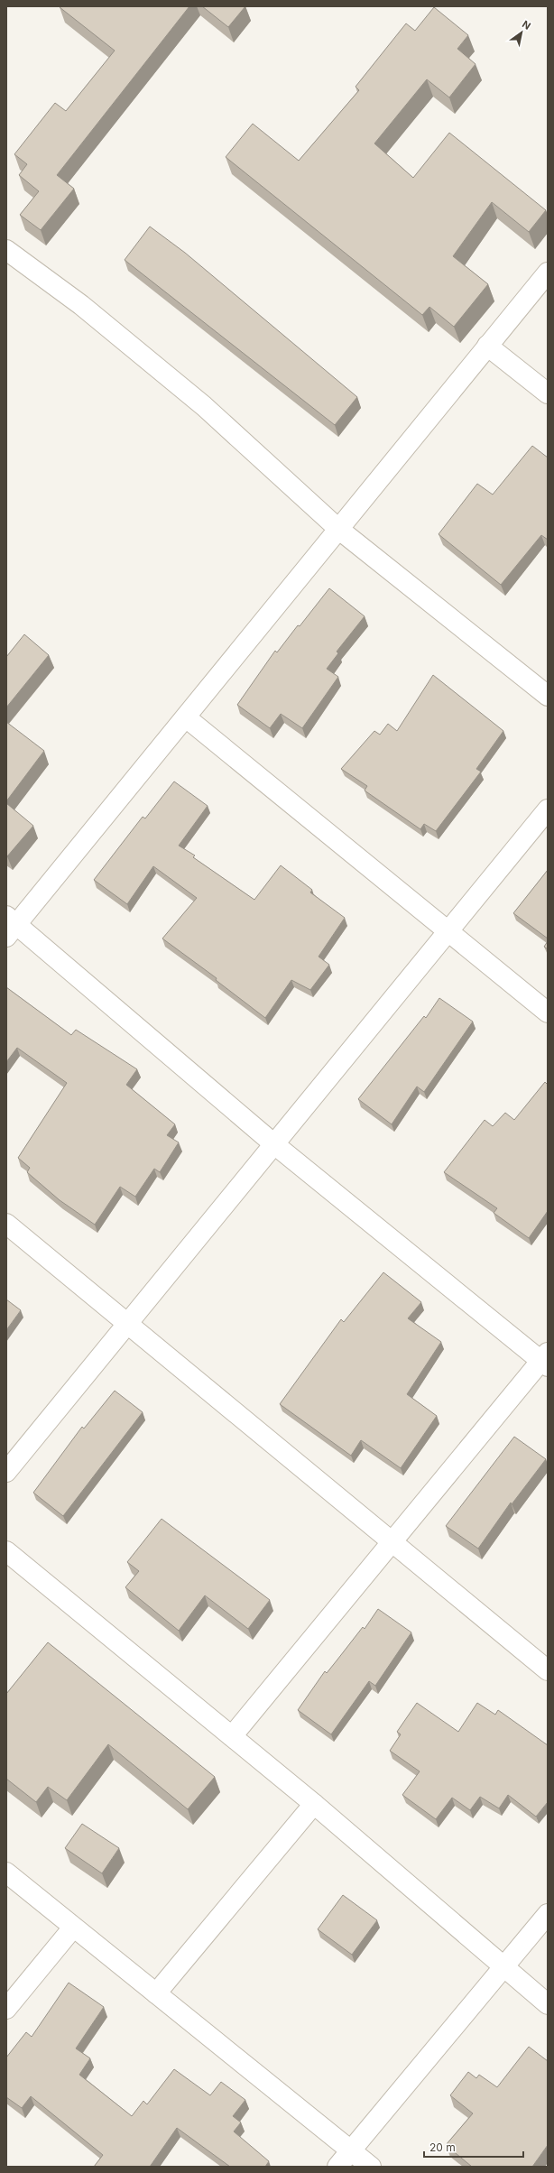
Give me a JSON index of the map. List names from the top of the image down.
{
  "scale_bar": "20 m",
  "north": "top right"
}
